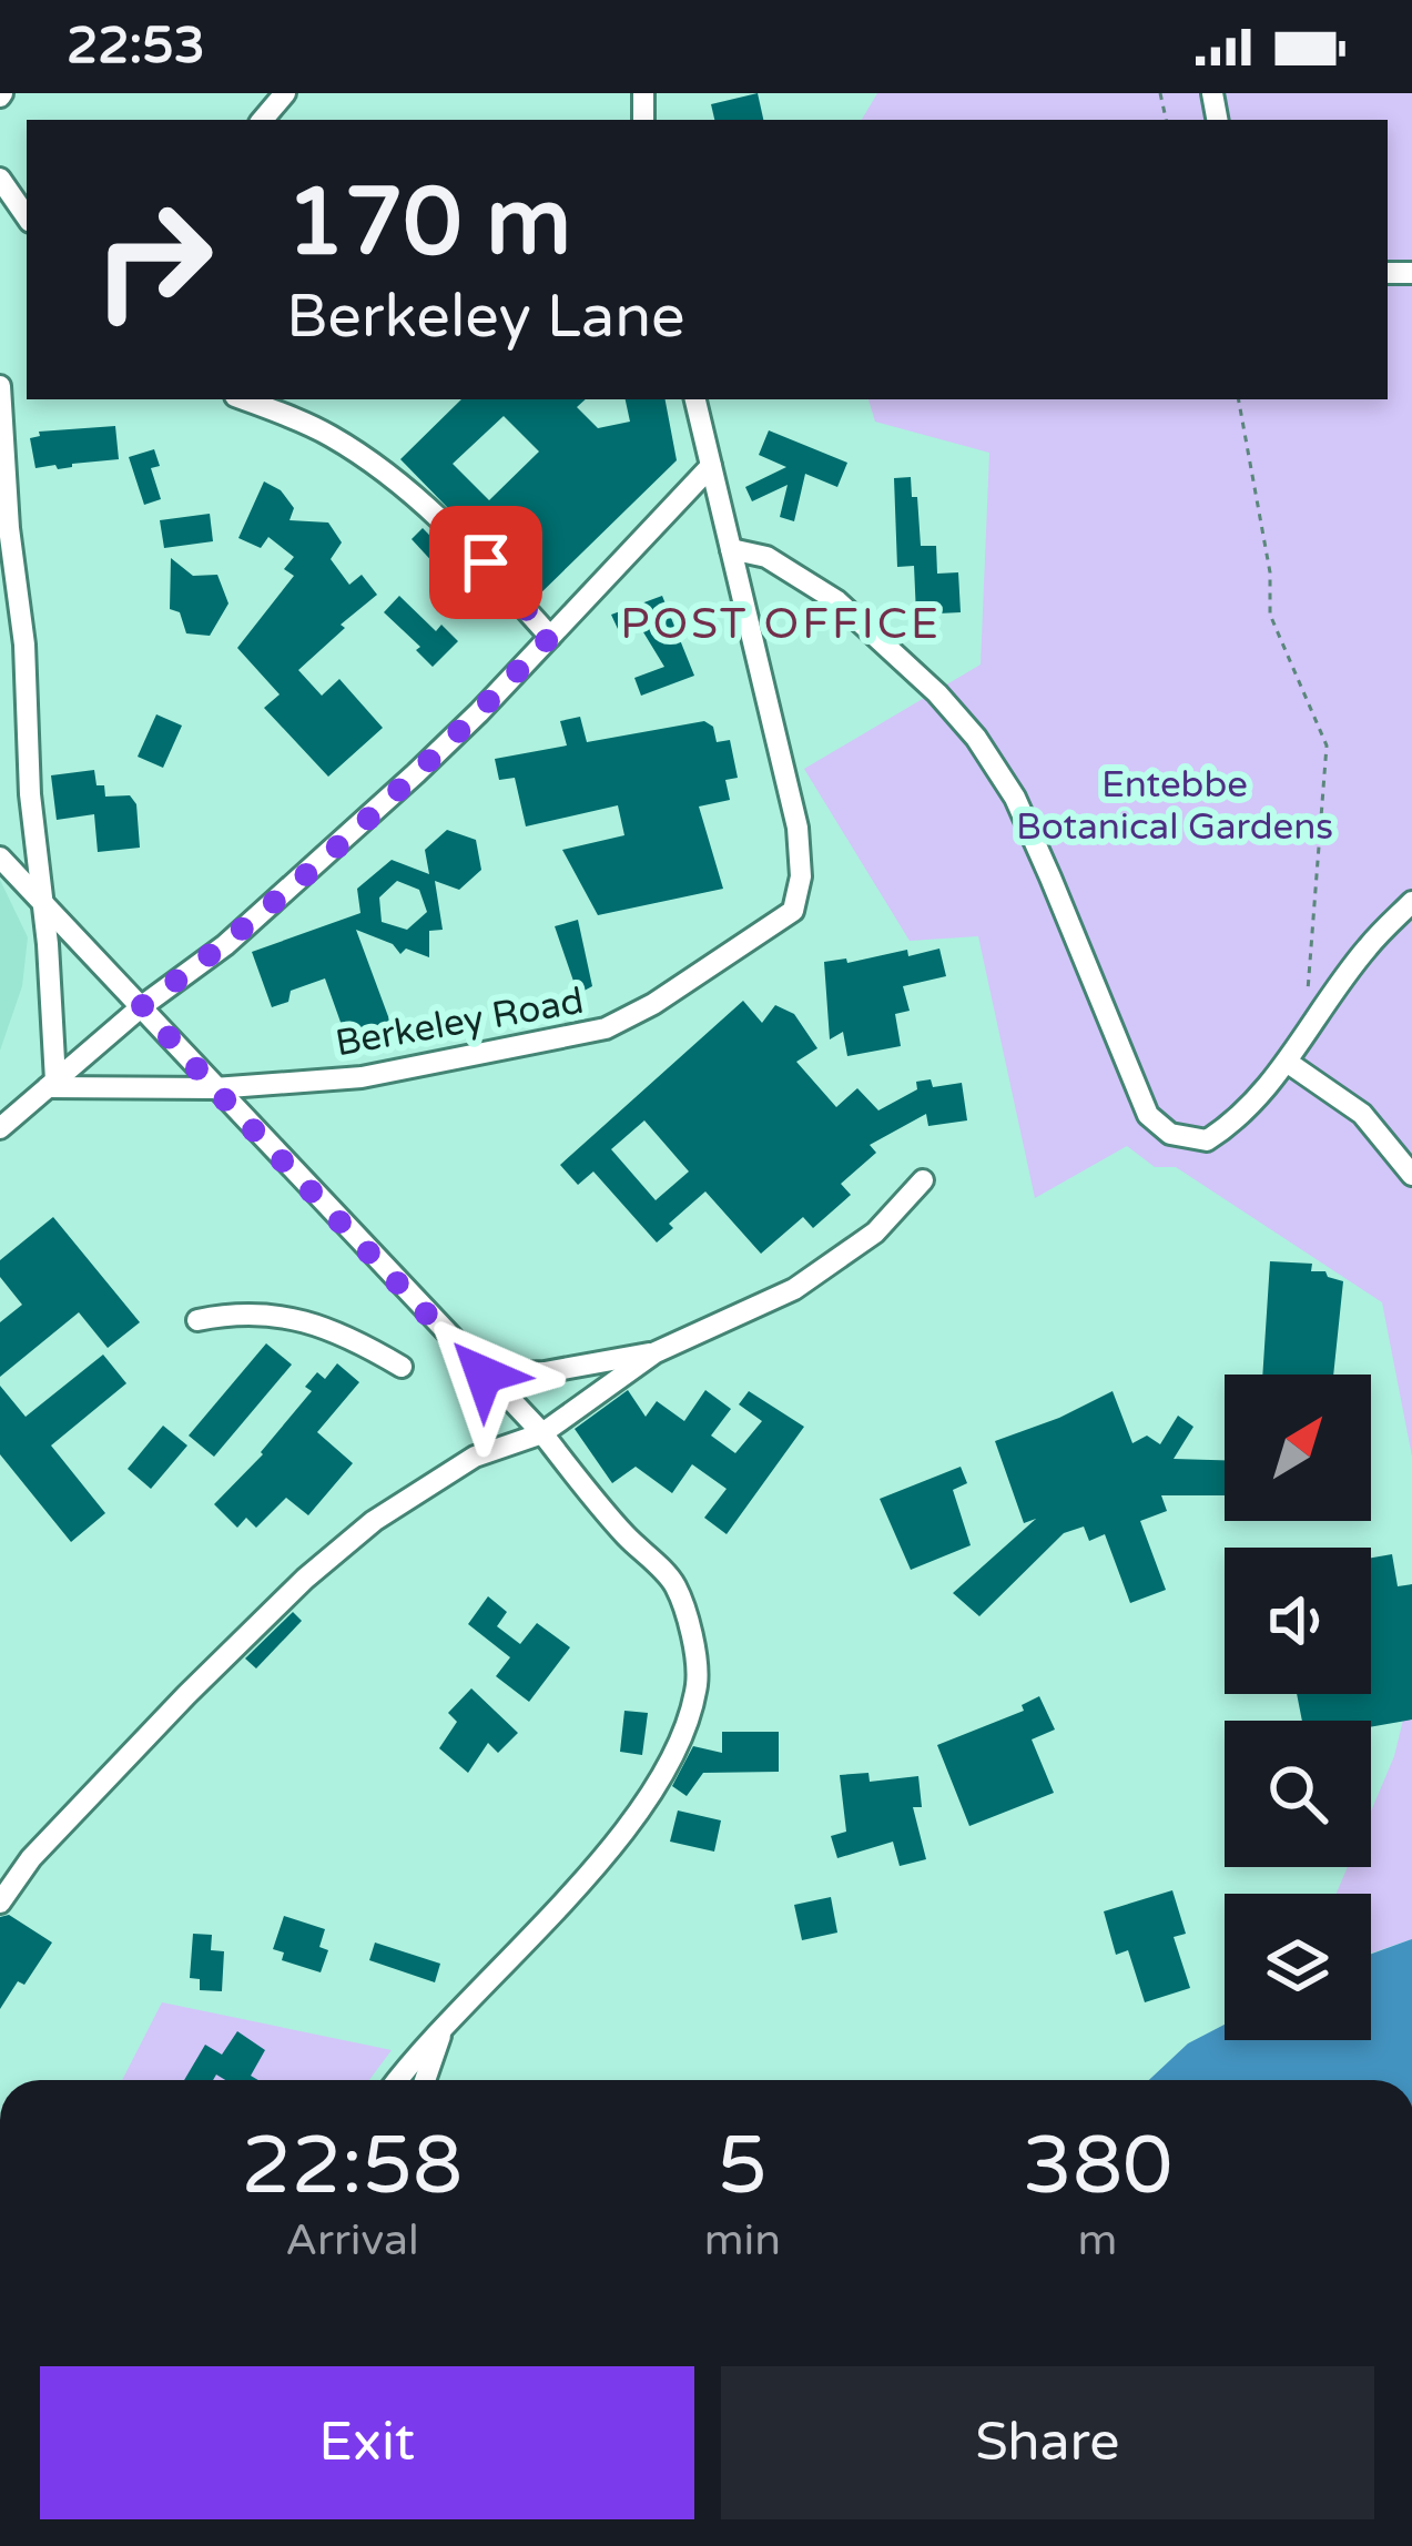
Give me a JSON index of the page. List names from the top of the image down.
{
  "streets": {
    "street": ["Berkeley Road"]
  },
  "districts": ["POST OFFICE"],
  "parks": ["Entebbe Botanical Gardens"],
  "north": "top right",
  "page": {
    "status": "22:53",
    "turn": ["170 m", "Berkeley Lane"],
    "eta": [
      "22:58",
      "Arrival",
      "5",
      "min",
      "380",
      "m"
    ],
    "buttons": ["Exit", "Share"]
  }
}
